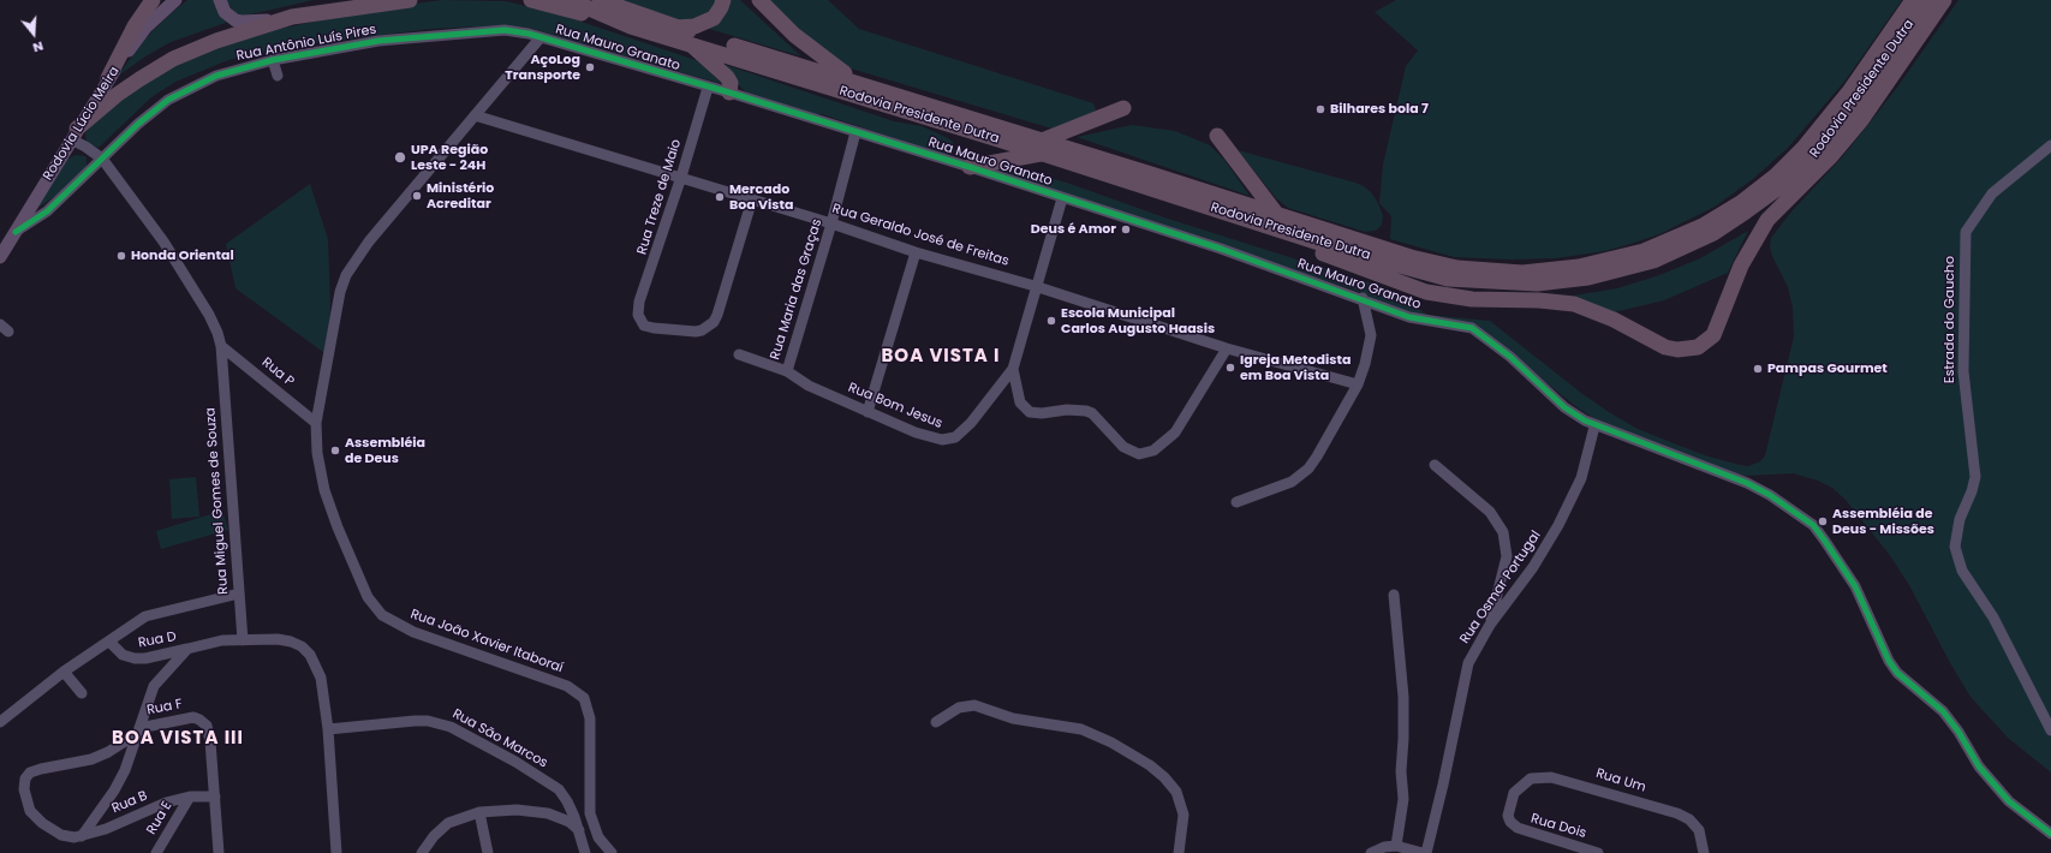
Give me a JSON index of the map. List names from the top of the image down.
{
  "streets": {
    "highway": ["Rodovia Presidente Dutra"],
    "main road": ["Rodovia Lúcio Meira"],
    "street": [
      "Rua Antônio Luís Pires",
      "Rua Mauro Granato",
      "Rua Treze de Maio",
      "Rua Geraldo José de Freitas",
      "Rua Maria das Graças",
      "Estrada do Gaucho",
      "Rua P",
      "Rua Bom Jesus",
      "Rua Miguel Gomes de Souza",
      "Rua Osmar Portugal",
      "Rua D",
      "Rua João Xavier Itaboraí",
      "Rua F",
      "Rua São Marcos",
      "Rua Um",
      "Rua B",
      "Rua E",
      "Rua Dois"
    ]
  },
  "crossings": [
    ["Rua Antônio Luís Pires", "Rua Mauro Granato"],
    ["Rua Antônio Luís Pires", "Rodovia Lúcio Meira"],
    ["Rua Antônio Luís Pires", "Rua Miguel Gomes de Souza"],
    ["Rua Antônio Luís Pires", "Rua João Xavier Itaboraí"],
    ["Rua Mauro Granato", "Rua Treze de Maio"],
    ["Rua Mauro Granato", "Rua Maria das Graças"],
    ["Rua Mauro Granato", "Rua Bom Jesus"],
    ["Rua Mauro Granato", "Rua Osmar Portugal"],
    ["Rua Mauro Granato", "Rua João Xavier Itaboraí"],
    ["Rodovia Lúcio Meira", "Rua Miguel Gomes de Souza"],
    ["Rua Treze de Maio", "Rua Geraldo José de Freitas"],
    ["Rua Geraldo José de Freitas", "Rua Maria das Graças"],
    ["Rua Geraldo José de Freitas", "Rua Bom Jesus"],
    ["Rua Geraldo José de Freitas", "Rua João Xavier Itaboraí"],
    ["Rua Maria das Graças", "Rua Bom Jesus"],
    ["Rua P", "Rua Miguel Gomes de Souza"],
    ["Rua P", "Rua João Xavier Itaboraí"],
    ["Rua Miguel Gomes de Souza", "Rua D"],
    ["Rua D", "Rua B"],
    ["Rua João Xavier Itaboraí", "Rua São Marcos"],
    ["Rua F", "Rua B"],
    ["Rua F", "Rua E"],
    ["Rua Um", "Rua Dois"],
    ["Rua B", "Rua E"]
  ],
  "districts": ["BOA VISTA I", "BOA VISTA III"],
  "places": [
    "AçoLog Transporte",
    "Bilhares bola 7",
    "UPA Região Leste - 24H",
    "Ministério Acreditar",
    "Mercado Boa Vista",
    "Deus é Amor",
    "Honda Oriental",
    "Escola Municipal Carlos Augusto Haasis",
    "Igreja Metodista em Boa Vista",
    "Pampas Gourmet",
    "Assembléia de Deus",
    "Assembléia de Deus - Missões"
  ],
  "north": "bottom"
}
